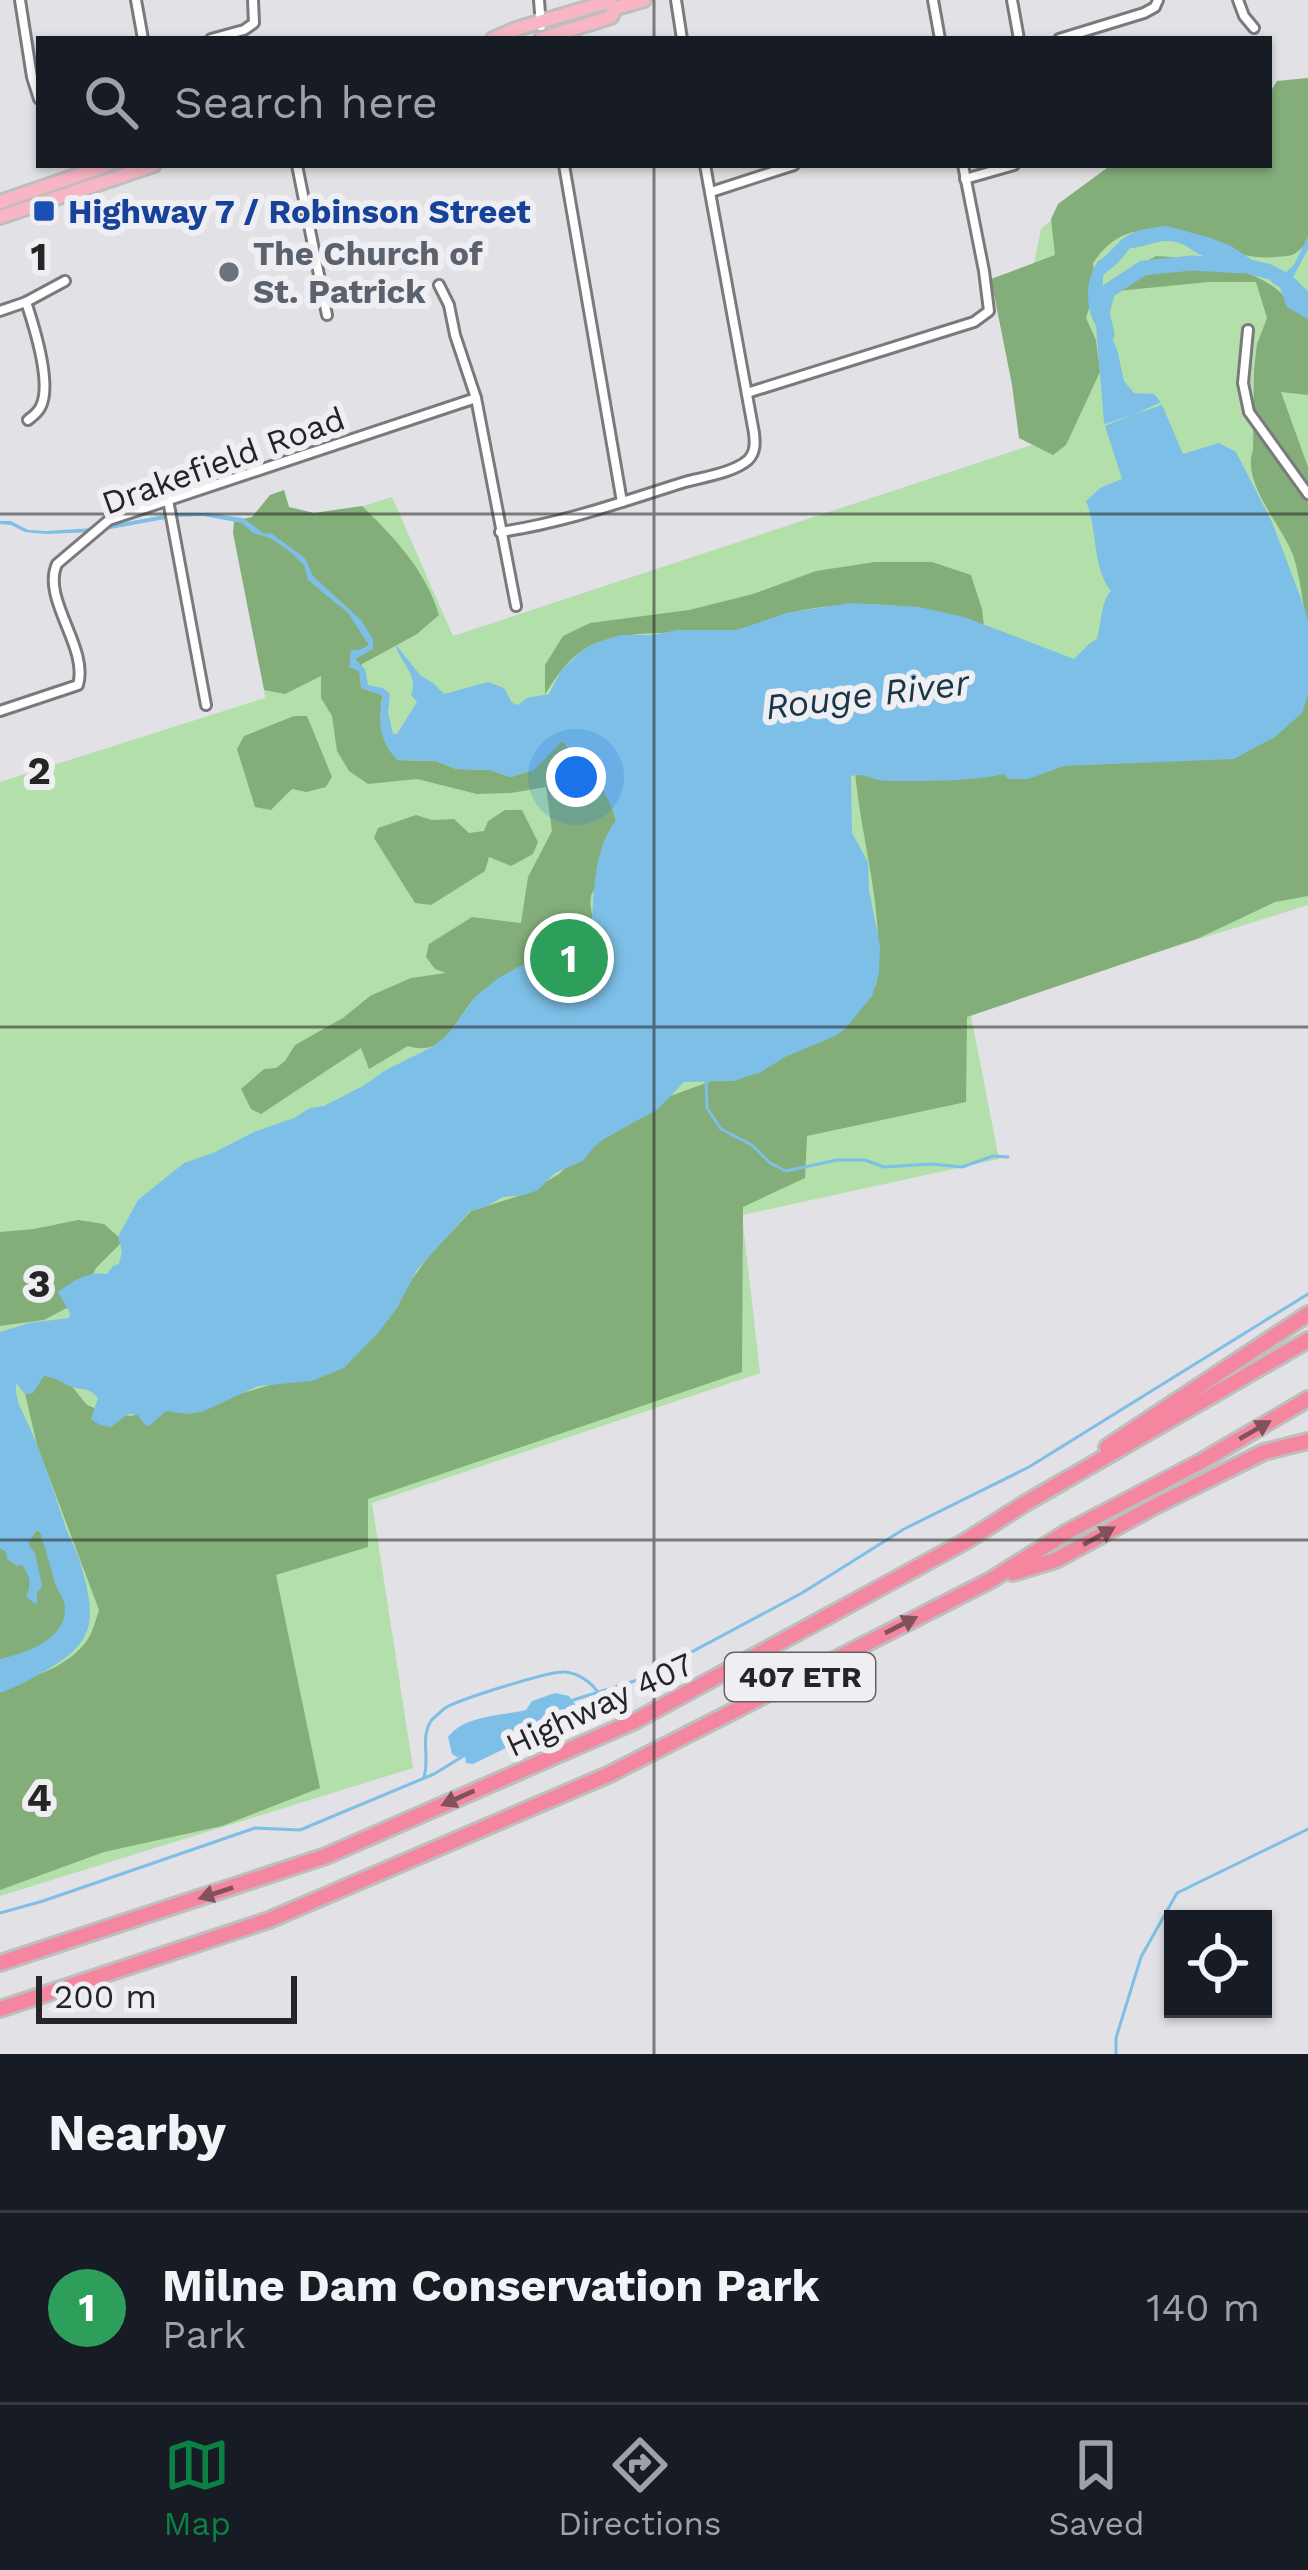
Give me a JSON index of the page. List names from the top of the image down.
{
  "streets": {
    "highway": ["407 ETR", "Highway 407"],
    "street": ["Drakefield Road"]
  },
  "water": ["Rouge River"],
  "places": {
    "transit": ["Highway 7 / Robinson Street"],
    "other": ["The Church of St. Patrick"]
  },
  "scale_bar": "200 m",
  "page": {
    "search": "Search here",
    "pins": "1",
    "scale": "200 m",
    "heading": "Nearby",
    "list": [
      {
        "mark": "1",
        "name": "Milne Dam Conservation Park",
        "note": "Park",
        "value": "140 m"
      }
    ],
    "nav": ["Map", "Directions", "Saved"]
  },
  "grid": {
    "rows": [
      "1",
      "2",
      "3",
      "4"
    ]
  }
}
